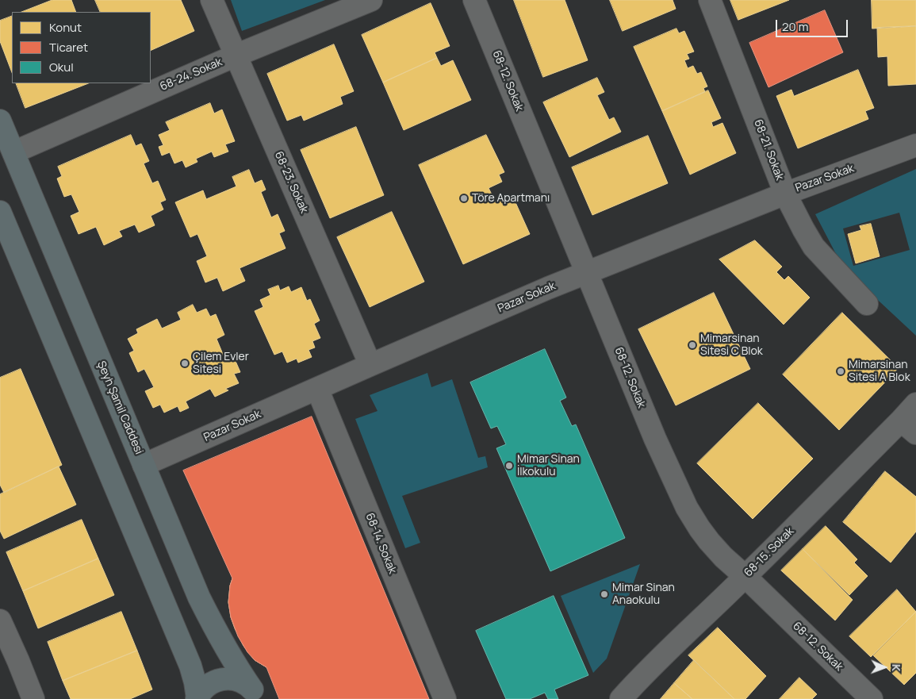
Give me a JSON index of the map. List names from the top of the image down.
{
  "streets": {
    "main road": ["Şeyh Şamil Caddesi"],
    "street": [
      "68-24. Sokak",
      "68-12. Sokak",
      "68-21. Sokak",
      "Pazar Sokak",
      "68-23. Sokak",
      "68-14. Sokak",
      "68-15. Sokak"
    ]
  },
  "crossings": [
    ["68-24. Sokak", "68-23. Sokak"],
    ["68-24. Sokak", "Şeyh Şamil Caddesi"],
    ["68-12. Sokak", "Pazar Sokak"],
    ["68-12. Sokak", "68-15. Sokak"],
    ["68-21. Sokak", "Pazar Sokak"],
    ["Pazar Sokak", "68-23. Sokak"],
    ["Pazar Sokak", "Şeyh Şamil Caddesi"],
    ["Pazar Sokak", "68-14. Sokak"]
  ],
  "places": [
    "Töre Apartmanı",
    "Mimarsinan Sitesi C Blok",
    "Çilem Evler Sitesi",
    "Mimarsinan Sitesi A Blok",
    "Mimar Sinan İlkokulu",
    "Mimar Sinan Anaokulu"
  ],
  "legend": ["Konut", "Ticaret", "Okul"],
  "scale_bar": "20 m",
  "north": "right"
}
